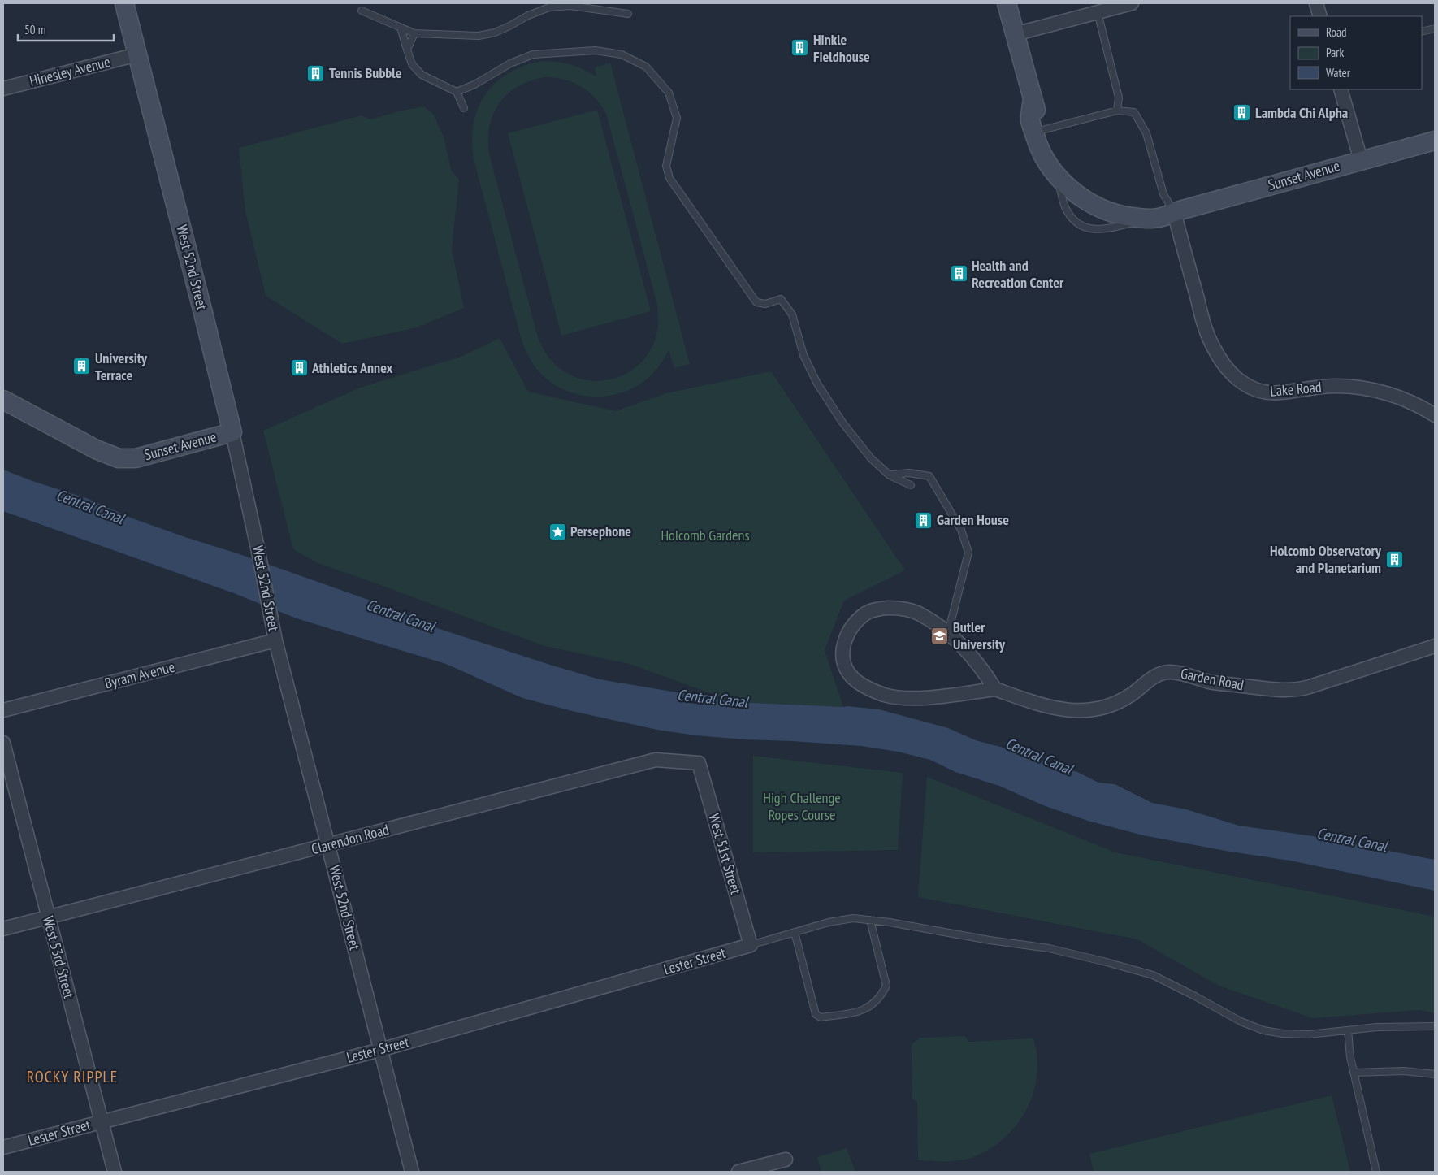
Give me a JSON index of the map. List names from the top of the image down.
{
  "streets": {
    "street": [
      "Hinesley Avenue",
      "Sunset Avenue",
      "West 52nd Street",
      "Lake Road",
      "Byram Avenue",
      "Garden Road",
      "Clarendon Road",
      "West 51st Street",
      "West 53rd Street",
      "Lester Street"
    ]
  },
  "crossings": [
    ["Hinesley Avenue", "West 52nd Street"],
    ["Sunset Avenue", "West 52nd Street"],
    ["Sunset Avenue", "Lake Road"],
    ["West 52nd Street", "Byram Avenue"],
    ["West 52nd Street", "Clarendon Road"],
    ["West 52nd Street", "Lester Street"],
    ["Clarendon Road", "West 51st Street"],
    ["Clarendon Road", "West 53rd Street"],
    ["West 51st Street", "Lester Street"],
    ["West 53rd Street", "Lester Street"]
  ],
  "districts": ["ROCKY RIPPLE"],
  "water": ["Central Canal"],
  "parks": ["Holcomb Gardens", "High Challenge Ropes Course"],
  "places": {
    "building": [
      "Hinkle Fieldhouse",
      "Tennis Bubble",
      "Lambda Chi Alpha",
      "Health and Recreation Center",
      "University Terrace",
      "Athletics Annex",
      "Garden House",
      "Holcomb Observatory and Planetarium"
    ],
    "place": ["Persephone"],
    "school or university": ["Butler University"]
  },
  "legend": ["Road", "Park", "Water"],
  "scale_bar": "50 m"
}
